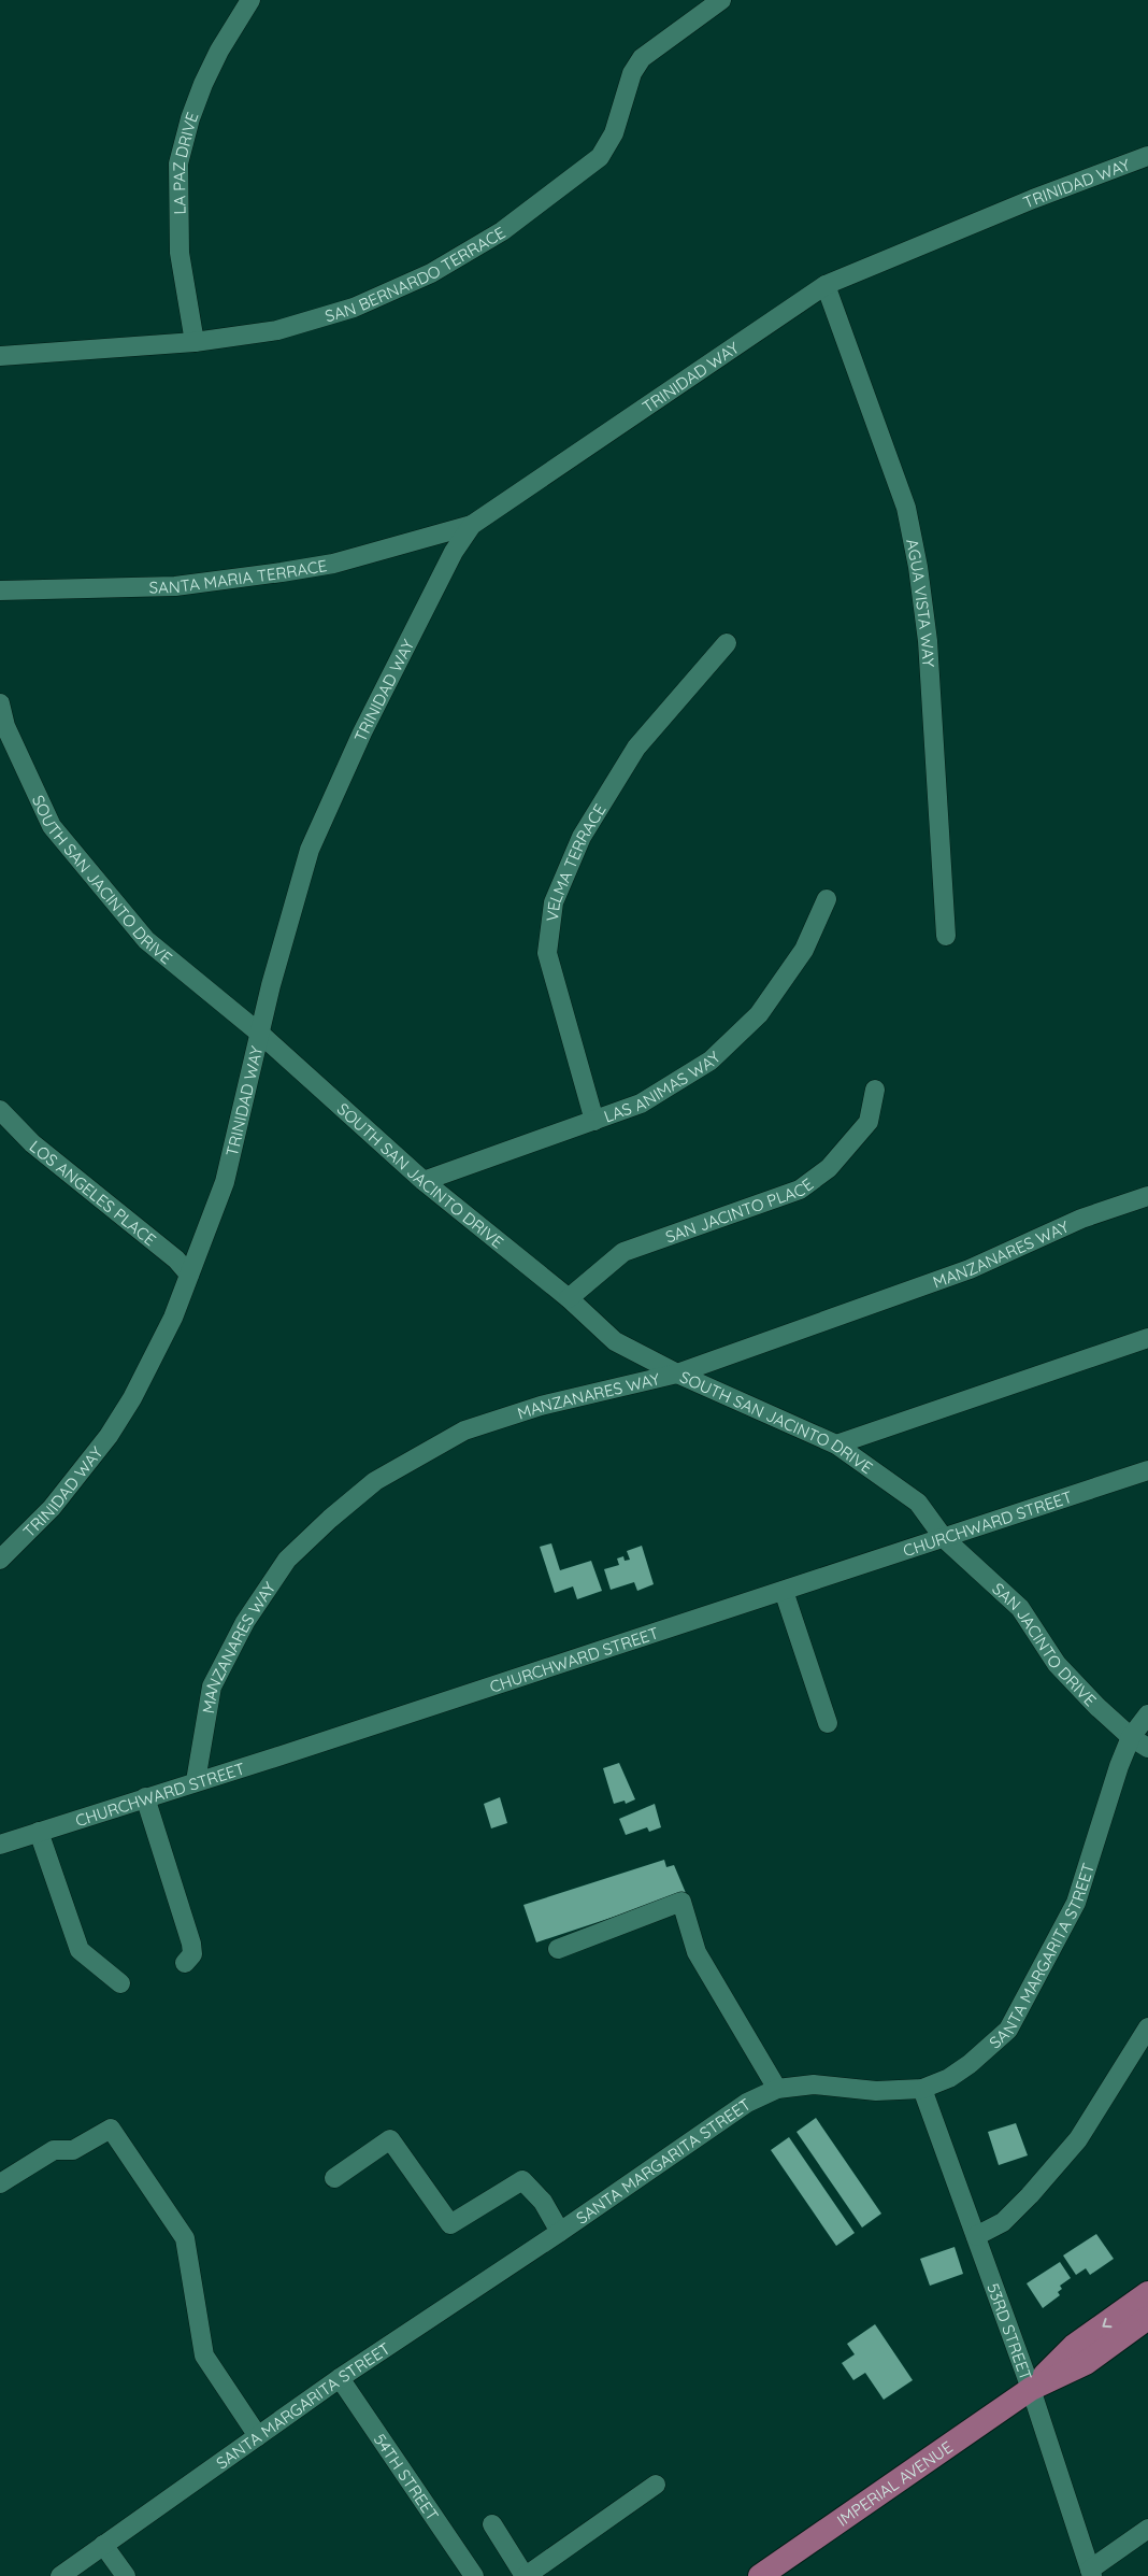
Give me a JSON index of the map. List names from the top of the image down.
{
  "streets": {
    "main road": ["IMPERIAL AVENUE"],
    "street": [
      "LA PAZ DRIVE",
      "TRINIDAD WAY",
      "SAN BERNARDO TERRACE",
      "SANTA MARIA TERRACE",
      "AGUA VISTA WAY",
      "VELMA TERRACE",
      "SOUTH SAN JACINTO DRIVE",
      "LAS ANIMAS WAY",
      "LOS ANGELES PLACE",
      "SAN JACINTO PLACE",
      "MANZANARES WAY",
      "CHURCHWARD STREET",
      "SAN JACINTO DRIVE",
      "SANTA MARGARITA STREET",
      "53RD STREET",
      "54TH STREET"
    ]
  },
  "crossings": [
    ["LA PAZ DRIVE", "SAN BERNARDO TERRACE"],
    ["TRINIDAD WAY", "SANTA MARIA TERRACE"],
    ["TRINIDAD WAY", "AGUA VISTA WAY"],
    ["TRINIDAD WAY", "SOUTH SAN JACINTO DRIVE"],
    ["TRINIDAD WAY", "LOS ANGELES PLACE"],
    ["VELMA TERRACE", "LAS ANIMAS WAY"],
    ["SOUTH SAN JACINTO DRIVE", "LAS ANIMAS WAY"],
    ["SOUTH SAN JACINTO DRIVE", "SAN JACINTO PLACE"],
    ["SOUTH SAN JACINTO DRIVE", "MANZANARES WAY"],
    ["SOUTH SAN JACINTO DRIVE", "CHURCHWARD STREET"],
    ["SOUTH SAN JACINTO DRIVE", "SAN JACINTO DRIVE"],
    ["MANZANARES WAY", "CHURCHWARD STREET"],
    ["CHURCHWARD STREET", "SAN JACINTO DRIVE"],
    ["SAN JACINTO DRIVE", "SANTA MARGARITA STREET"],
    ["SANTA MARGARITA STREET", "53RD STREET"],
    ["SANTA MARGARITA STREET", "54TH STREET"],
    ["53RD STREET", "IMPERIAL AVENUE"]
  ]
}
